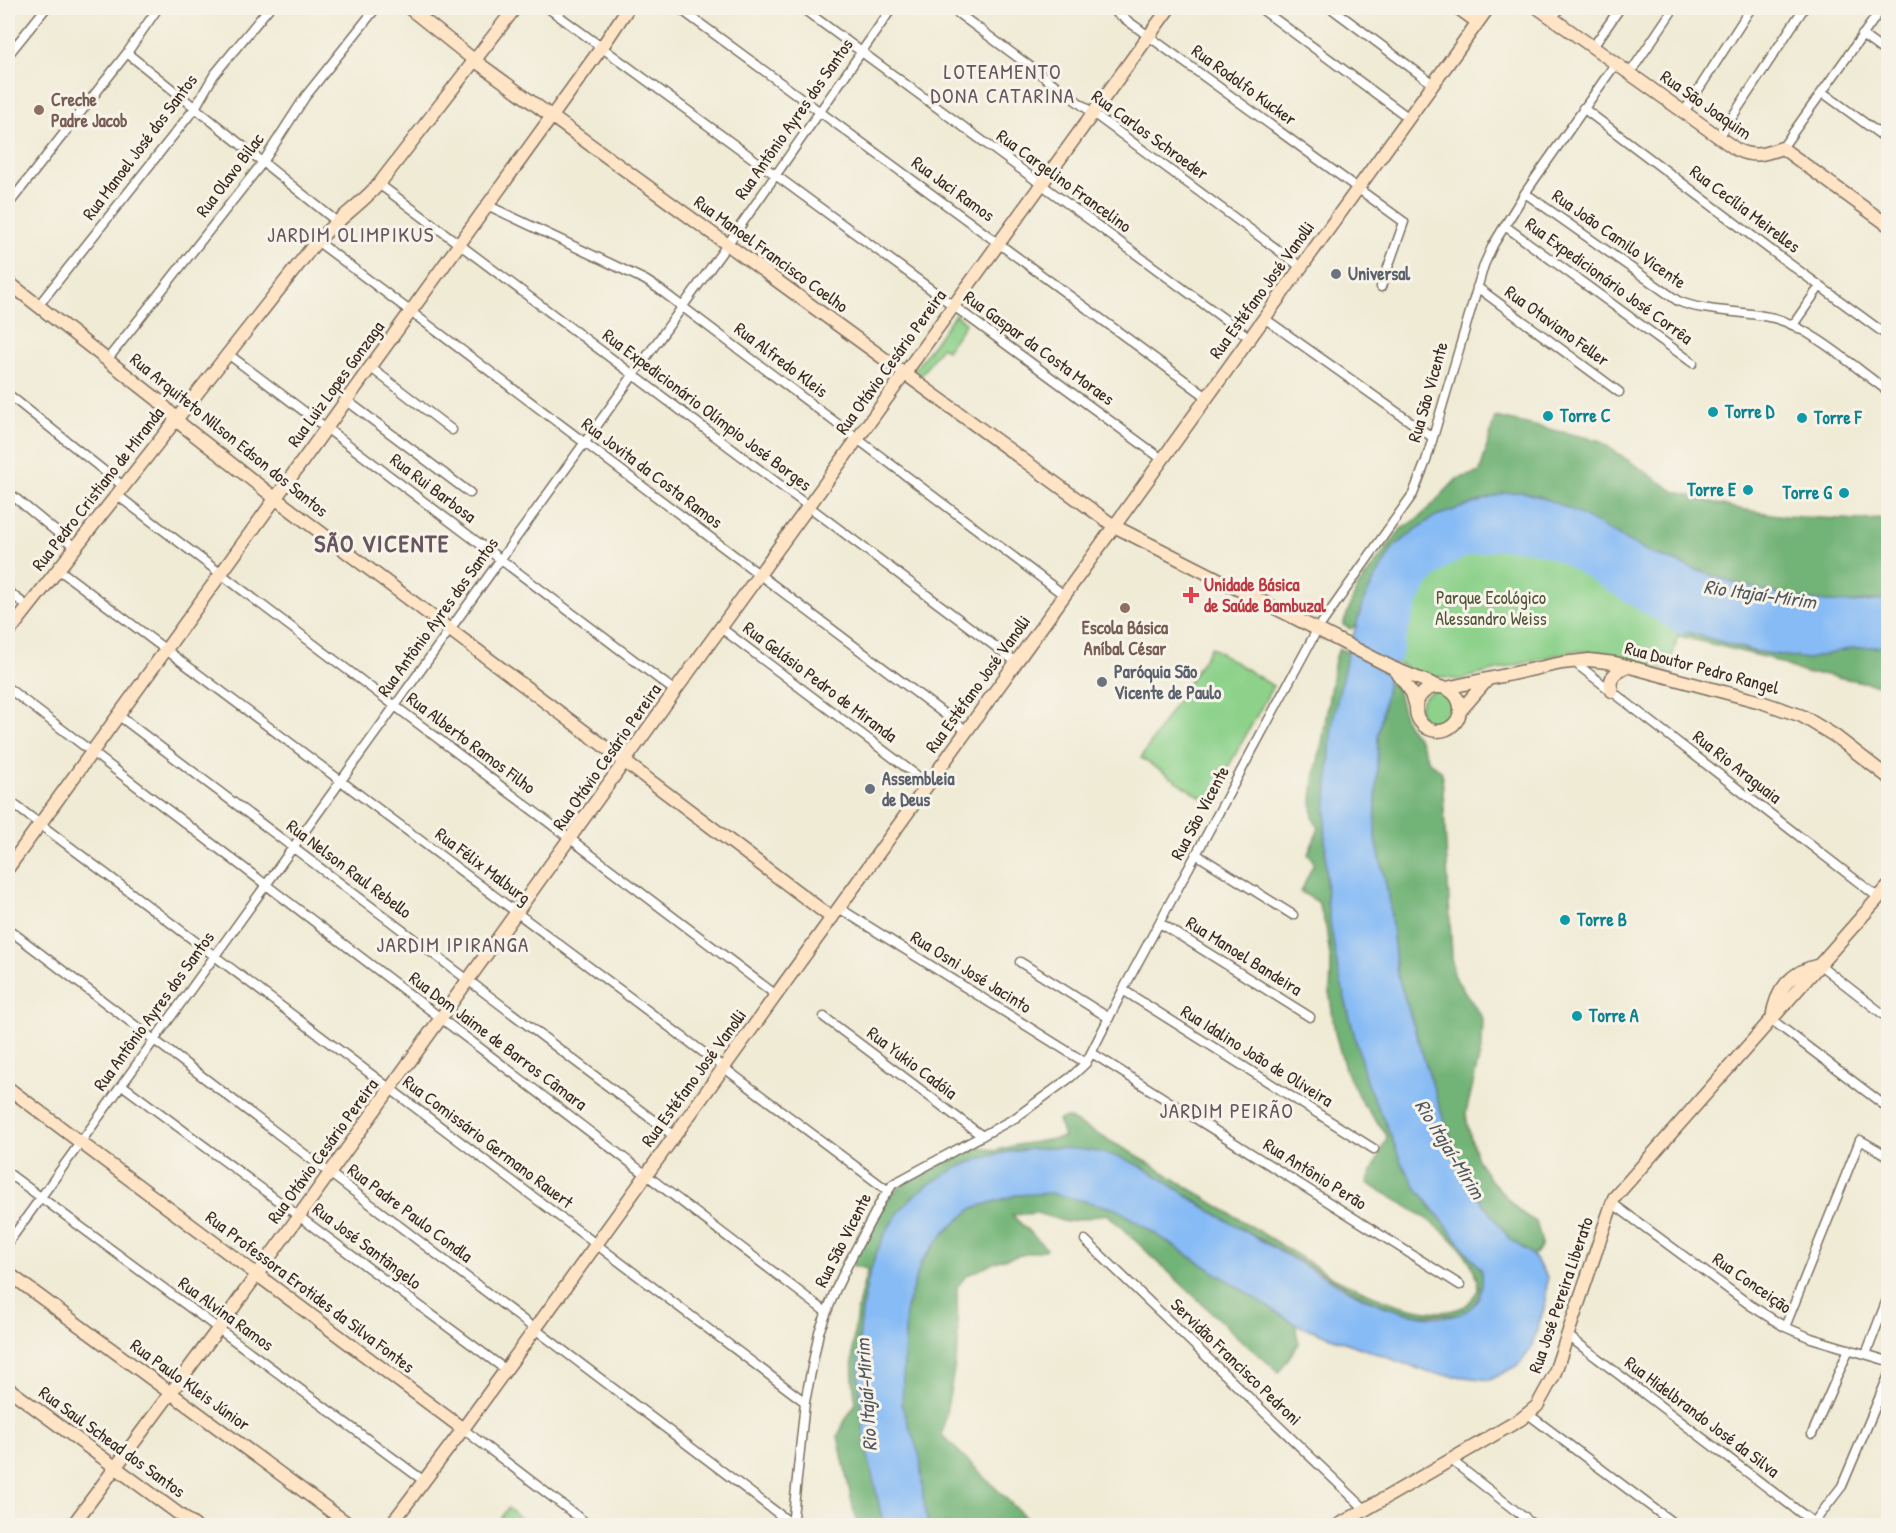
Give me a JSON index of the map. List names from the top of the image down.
{
  "streets": {
    "main road": [
      "Rua São Joaquim",
      "Rua Manoel Francisco Coelho",
      "Rua Estéfano José Vanolli",
      "Rua Otávio Cesário Pereira",
      "Rua Luiz Lopes Gonzaga",
      "Rua Arquiteto Nilson Edson dos Santos",
      "Rua Pedro Cristiano de Miranda",
      "Rua Doutor Pedro Rangel",
      "Rua Professora Erotides da Silva Fontes",
      "Rua José Pereira Liberato",
      "Rua Paulo Kleis Júnior",
      "Rua Saul Schead dos Santos"
    ],
    "street": [
      "Rua Rodolfo Kucker",
      "Rua Antônio Ayres dos Santos",
      "Rua Carlos Schroeder",
      "Rua Manoel José dos Santos",
      "Rua Olavo Bilac",
      "Rua Cargelino Francelino",
      "Rua Jaci Ramos",
      "Rua Cecília Meirelles",
      "Rua João Camilo Vicente",
      "Rua Expedicionário José Corrêa",
      "Rua Otaviano Feller",
      "Rua Gaspar da Costa Moraes",
      "Rua Alfredo Kleis",
      "Rua São Vicente",
      "Rua Expedicionário Olímpio José Borges",
      "Rua Jovita da Costa Ramos",
      "Rua Rui Barbosa",
      "Rua Gelásio Pedro de Miranda",
      "Rua Alberto Ramos Filho",
      "Rua Rio Araguaia",
      "Rua Félix Malburg",
      "Rua Nelson Raul Rebello",
      "Rua Manoel Bandeira",
      "Rua Osni José Jacinto",
      "Rua Dom Jaime de Barros Câmara",
      "Rua Idalino João de Oliveira",
      "Rua Yukio Cadóia",
      "Rua Comissário Germano Rauert",
      "Rua Antônio Perão",
      "Rua Padre Paulo Condla",
      "Rua José Santângelo",
      "Rua Conceição",
      "Rua Alvina Ramos",
      "Servidão Francisco Pedroni",
      "Rua Hidelbrando José da Silva"
    ]
  },
  "crossings": [
    ["Rua Rodolfo Kucker", "Rua Estéfano José Vanolli"],
    ["Rua Rodolfo Kucker", "Rua Otávio Cesário Pereira"],
    ["Rua São Joaquim", "Rua São Vicente"],
    ["Rua Antônio Ayres dos Santos", "Rua Cargelino Francelino"],
    ["Rua Antônio Ayres dos Santos", "Rua Jaci Ramos"],
    ["Rua Antônio Ayres dos Santos", "Rua Manoel Francisco Coelho"],
    ["Rua Antônio Ayres dos Santos", "Rua Gaspar da Costa Moraes"],
    ["Rua Antônio Ayres dos Santos", "Rua Alfredo Kleis"],
    ["Rua Antônio Ayres dos Santos", "Rua Expedicionário Olímpio José Borges"],
    ["Rua Antônio Ayres dos Santos", "Rua Arquiteto Nilson Edson dos Santos"],
    ["Rua Antônio Ayres dos Santos", "Rua Jovita da Costa Ramos"],
    ["Rua Antônio Ayres dos Santos", "Rua Rui Barbosa"],
    ["Rua Antônio Ayres dos Santos", "Rua Alberto Ramos Filho"],
    ["Rua Antônio Ayres dos Santos", "Rua Félix Malburg"],
    ["Rua Antônio Ayres dos Santos", "Rua Nelson Raul Rebello"],
    ["Rua Antônio Ayres dos Santos", "Rua Dom Jaime de Barros Câmara"],
    ["Rua Antônio Ayres dos Santos", "Rua Comissário Germano Rauert"],
    ["Rua Antônio Ayres dos Santos", "Rua Padre Paulo Condla"],
    ["Rua Antônio Ayres dos Santos", "Rua José Santângelo"],
    ["Rua Antônio Ayres dos Santos", "Rua Professora Erotides da Silva Fontes"],
    ["Rua Antônio Ayres dos Santos", "Rua Alvina Ramos"],
    ["Rua Carlos Schroeder", "Rua Estéfano José Vanolli"],
    ["Rua Carlos Schroeder", "Rua Otávio Cesário Pereira"],
    ["Rua Manoel José dos Santos", "Rua Arquiteto Nilson Edson dos Santos"],
    ["Rua Olavo Bilac", "Rua Arquiteto Nilson Edson dos Santos"],
    ["Rua Cargelino Francelino", "Rua Estéfano José Vanolli"],
    ["Rua Cargelino Francelino", "Rua Otávio Cesário Pereira"],
    ["Rua Jaci Ramos", "Rua Estéfano José Vanolli"],
    ["Rua Jaci Ramos", "Rua Otávio Cesário Pereira"],
    ["Rua Cecília Meirelles", "Rua São Vicente"],
    ["Rua João Camilo Vicente", "Rua São Vicente"],
    ["Rua Manoel Francisco Coelho", "Rua Estéfano José Vanolli"],
    ["Rua Manoel Francisco Coelho", "Rua Otávio Cesário Pereira"],
    ["Rua Manoel Francisco Coelho", "Rua Luiz Lopes Gonzaga"],
    ["Rua Manoel Francisco Coelho", "Rua São Vicente"],
    ["Rua Manoel Francisco Coelho", "Rua Pedro Cristiano de Miranda"],
    ["Rua Manoel Francisco Coelho", "Rua Doutor Pedro Rangel"],
    ["Rua Expedicionário José Corrêa", "Rua São Vicente"],
    ["Rua Estéfano José Vanolli", "Rua Gaspar da Costa Moraes"],
    ["Rua Estéfano José Vanolli", "Rua Alfredo Kleis"],
    ["Rua Estéfano José Vanolli", "Rua Expedicionário Olímpio José Borges"],
    ["Rua Estéfano José Vanolli", "Rua Arquiteto Nilson Edson dos Santos"],
    ["Rua Estéfano José Vanolli", "Rua Jovita da Costa Ramos"],
    ["Rua Estéfano José Vanolli", "Rua Gelásio Pedro de Miranda"],
    ["Rua Estéfano José Vanolli", "Rua Alberto Ramos Filho"],
    ["Rua Estéfano José Vanolli", "Rua Félix Malburg"],
    ["Rua Estéfano José Vanolli", "Rua Nelson Raul Rebello"],
    ["Rua Estéfano José Vanolli", "Rua Osni José Jacinto"],
    ["Rua Estéfano José Vanolli", "Rua Dom Jaime de Barros Câmara"],
    ["Rua Estéfano José Vanolli", "Rua Comissário Germano Rauert"],
    ["Rua Estéfano José Vanolli", "Rua Padre Paulo Condla"],
    ["Rua Estéfano José Vanolli", "Rua José Santângelo"],
    ["Rua Estéfano José Vanolli", "Rua Professora Erotides da Silva Fontes"],
    ["Rua Estéfano José Vanolli", "Rua Alvina Ramos"],
    ["Rua Otaviano Feller", "Rua São Vicente"],
    ["Rua Gaspar da Costa Moraes", "Rua Otávio Cesário Pereira"],
    ["Rua Gaspar da Costa Moraes", "Rua Luiz Lopes Gonzaga"],
    ["Rua Alfredo Kleis", "Rua Otávio Cesário Pereira"],
    ["Rua Alfredo Kleis", "Rua Luiz Lopes Gonzaga"],
    ["Rua Otávio Cesário Pereira", "Rua Expedicionário Olímpio José Borges"],
    ["Rua Otávio Cesário Pereira", "Rua Arquiteto Nilson Edson dos Santos"],
    ["Rua Otávio Cesário Pereira", "Rua Jovita da Costa Ramos"],
    ["Rua Otávio Cesário Pereira", "Rua Rui Barbosa"],
    ["Rua Otávio Cesário Pereira", "Rua Gelásio Pedro de Miranda"],
    ["Rua Otávio Cesário Pereira", "Rua Alberto Ramos Filho"],
    ["Rua Otávio Cesário Pereira", "Rua Félix Malburg"],
    ["Rua Otávio Cesário Pereira", "Rua Nelson Raul Rebello"],
    ["Rua Otávio Cesário Pereira", "Rua Dom Jaime de Barros Câmara"],
    ["Rua Otávio Cesário Pereira", "Rua Comissário Germano Rauert"],
    ["Rua Otávio Cesário Pereira", "Rua Padre Paulo Condla"],
    ["Rua Otávio Cesário Pereira", "Rua José Santângelo"],
    ["Rua Otávio Cesário Pereira", "Rua Professora Erotides da Silva Fontes"],
    ["Rua Otávio Cesário Pereira", "Rua Alvina Ramos"],
    ["Rua Otávio Cesário Pereira", "Rua Paulo Kleis Júnior"],
    ["Rua Otávio Cesário Pereira", "Rua Saul Schead dos Santos"],
    ["Rua Luiz Lopes Gonzaga", "Rua Expedicionário Olímpio José Borges"],
    ["Rua Luiz Lopes Gonzaga", "Rua Arquiteto Nilson Edson dos Santos"],
    ["Rua Luiz Lopes Gonzaga", "Rua Jovita da Costa Ramos"],
    ["Rua Luiz Lopes Gonzaga", "Rua Rui Barbosa"],
    ["Rua Luiz Lopes Gonzaga", "Rua Alberto Ramos Filho"],
    ["Rua Luiz Lopes Gonzaga", "Rua Félix Malburg"],
    ["Rua Luiz Lopes Gonzaga", "Rua Nelson Raul Rebello"],
    ["Rua Luiz Lopes Gonzaga", "Rua Dom Jaime de Barros Câmara"],
    ["Rua Luiz Lopes Gonzaga", "Rua Comissário Germano Rauert"],
    ["Rua São Vicente", "Rua Félix Malburg"],
    ["Rua São Vicente", "Rua Manoel Bandeira"],
    ["Rua São Vicente", "Rua Osni José Jacinto"],
    ["Rua São Vicente", "Rua Dom Jaime de Barros Câmara"],
    ["Rua São Vicente", "Rua Idalino João de Oliveira"],
    ["Rua São Vicente", "Rua Yukio Cadóia"],
    ["Rua São Vicente", "Rua Comissário Germano Rauert"],
    ["Rua São Vicente", "Rua Antônio Perão"],
    ["Rua São Vicente", "Rua Padre Paulo Condla"],
    ["Rua Expedicionário Olímpio José Borges", "Rua Pedro Cristiano de Miranda"],
    ["Rua Arquiteto Nilson Edson dos Santos", "Rua Pedro Cristiano de Miranda"],
    ["Rua Arquiteto Nilson Edson dos Santos", "Rua Osni José Jacinto"],
    ["Rua Jovita da Costa Ramos", "Rua Pedro Cristiano de Miranda"],
    ["Rua Rui Barbosa", "Rua Pedro Cristiano de Miranda"],
    ["Rua Pedro Cristiano de Miranda", "Rua Alberto Ramos Filho"],
    ["Rua Pedro Cristiano de Miranda", "Rua Félix Malburg"],
    ["Rua Doutor Pedro Rangel", "Rua Rio Araguaia"],
    ["Rua Rio Araguaia", "Rua José Pereira Liberato"],
    ["Rua Conceição", "Rua José Pereira Liberato"],
    ["Rua José Pereira Liberato", "Servidão Francisco Pedroni"],
    ["Rua José Pereira Liberato", "Rua Hidelbrando José da Silva"]
  ],
  "districts": [
    "LOTEAMENTO DONA CATARINA",
    "JARDIM OLIMPIKUS",
    "SÃO VICENTE",
    "JARDIM IPIRANGA",
    "JARDIM PEIRÃO"
  ],
  "water": ["Rio Itajaí-Mirim"],
  "parks": ["Parque Ecológico Alessandro Weiss"],
  "places": {
    "other": [
      "Creche Padre Jacob",
      "Universal",
      "Torre D",
      "Torre C",
      "Torre F",
      "Torre E",
      "Torre G",
      "Escola Básica Aníbal César",
      "Paróquia São Vicente de Paulo",
      "Assembleia de Deus",
      "Torre B",
      "Torre A"
    ],
    "health": ["Unidade Básica de Saúde Bambuzal"]
  }
}
